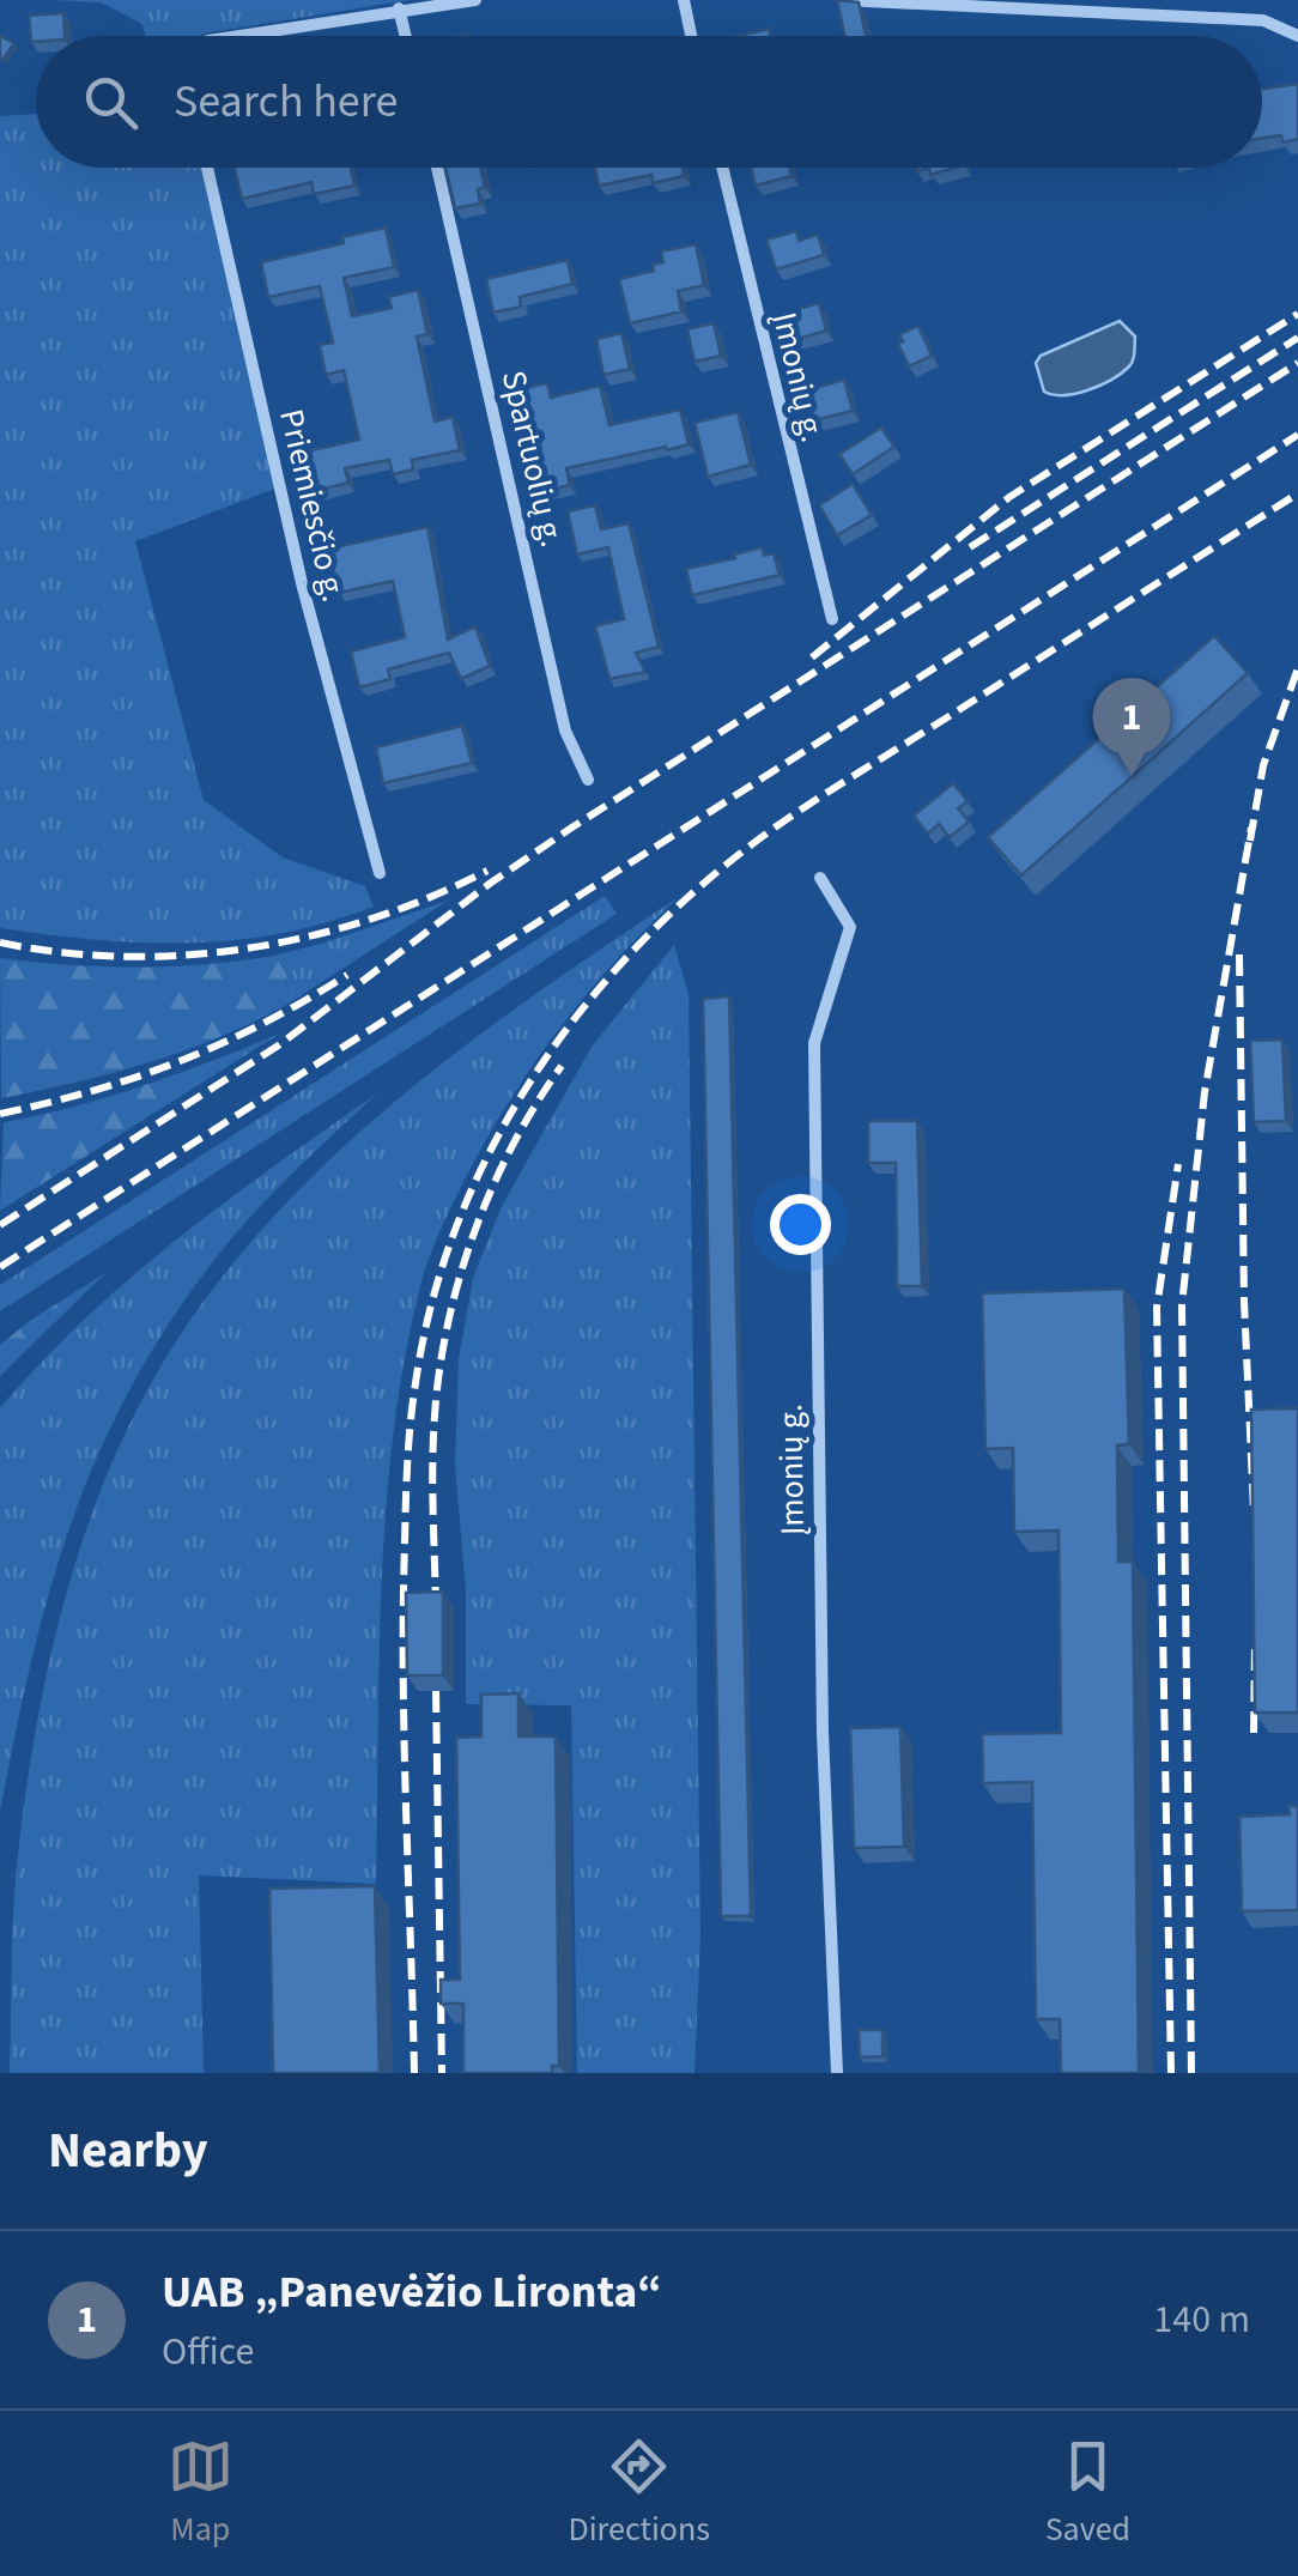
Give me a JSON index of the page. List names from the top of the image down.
{
  "streets": {
    "street": ["Įmonių g.", "Spartuolių g.", "Priemiesčio g."]
  },
  "page": {
    "search": "Search here",
    "pins": "1",
    "heading": "Nearby",
    "list": [
      {
        "mark": "1",
        "name": "UAB „Panevėžio Lironta“",
        "note": "Office",
        "value": "140 m"
      }
    ],
    "nav": ["Map", "Directions", "Saved"]
  }
}
